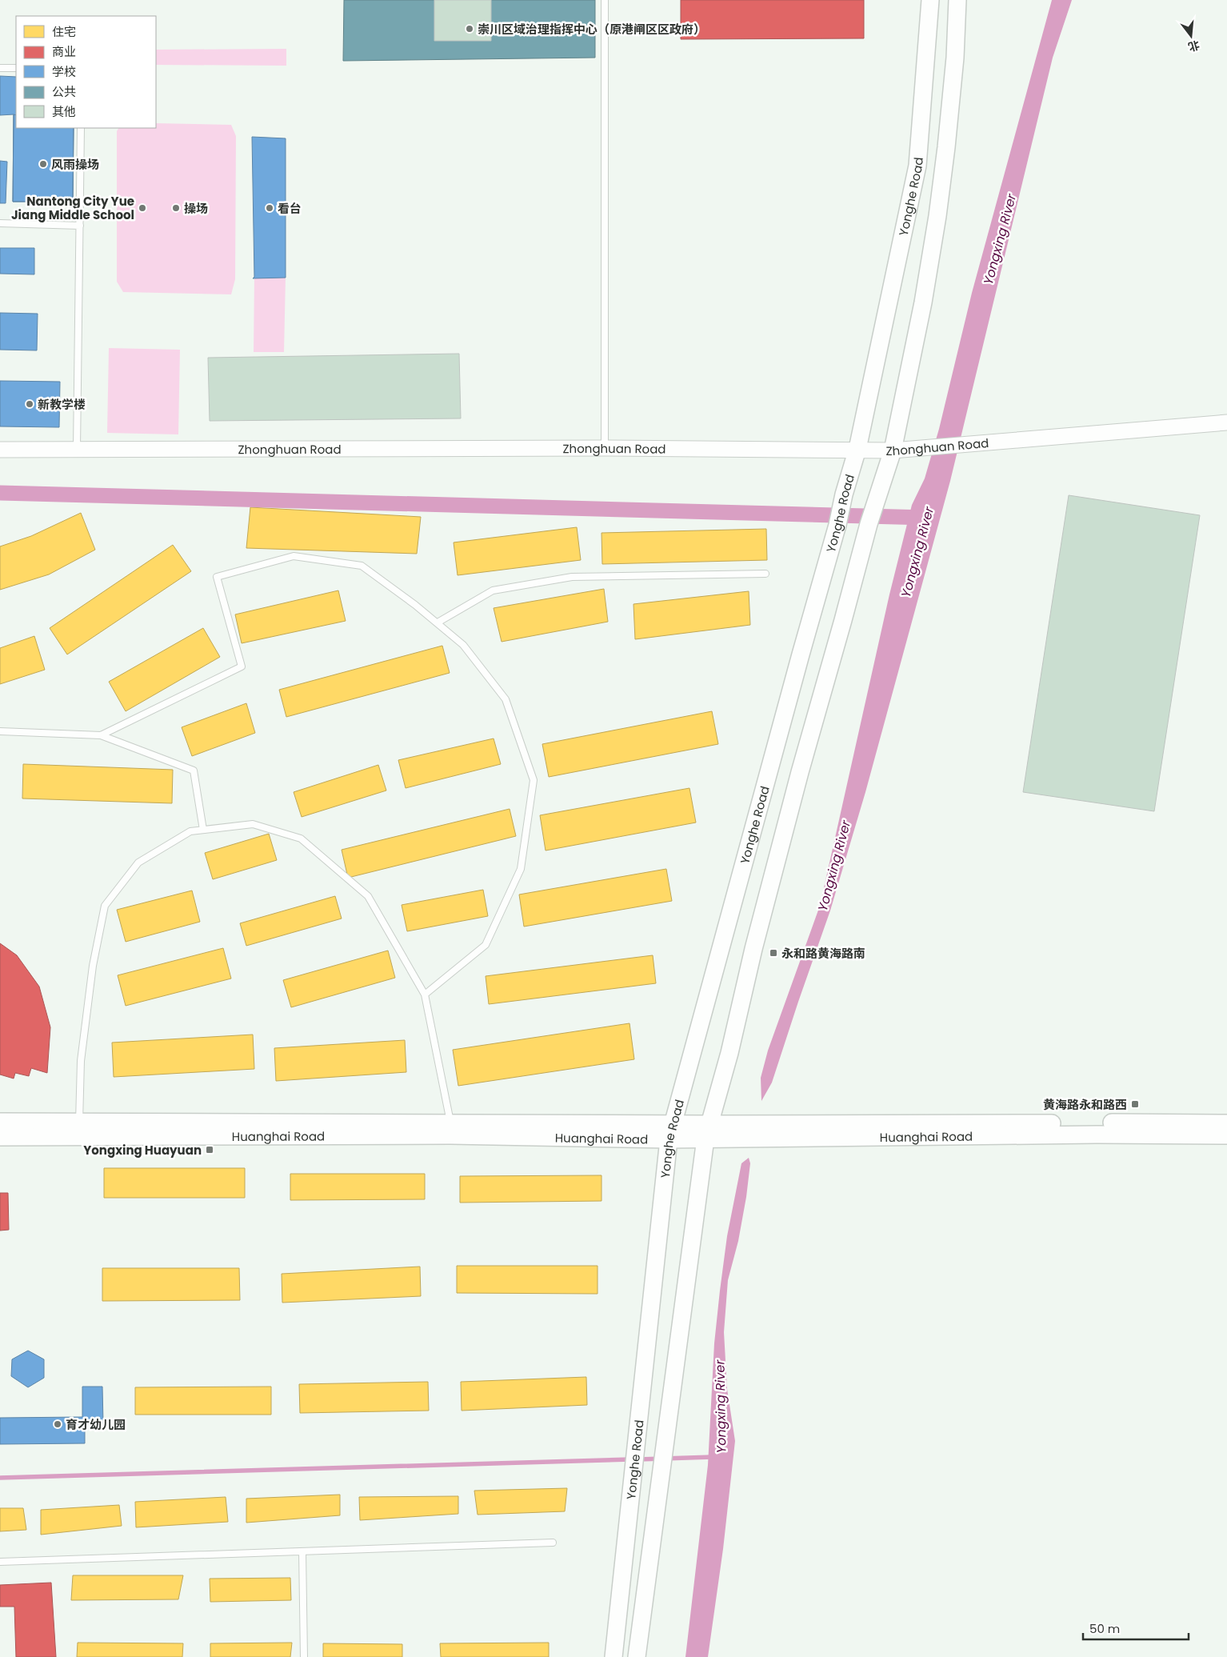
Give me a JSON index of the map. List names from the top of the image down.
{
  "streets": {
    "main road": ["Yonghe Road", "Huanghai Road"],
    "street": ["Zhonghuan Road"]
  },
  "crossings": [
    ["Yonghe Road", "Zhonghuan Road"],
    ["Yonghe Road", "Huanghai Road"]
  ],
  "water": ["Yongxing River"],
  "places": {
    "other": [
      "崇川区域治理指挥中心（原港闸区区政府）",
      "风雨操场",
      "Nantong City Yue Jiang Middle School",
      "操场",
      "看台",
      "新教学楼",
      "育才幼儿园"
    ],
    "transit": ["永和路黄海路南", "黄海路永和路西", "Yongxing Huayuan"]
  },
  "legend": [
    "住宅",
    "商业",
    "学校",
    "公共",
    "其他"
  ],
  "scale_bar": "50 m",
  "north": "bottom"
}
